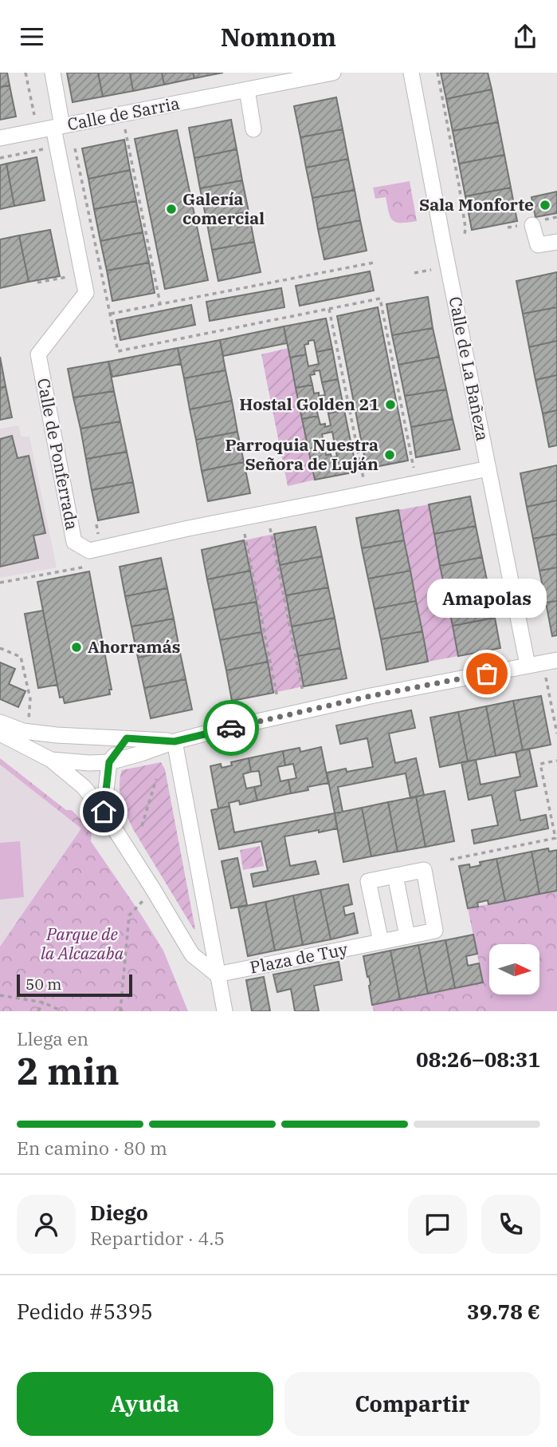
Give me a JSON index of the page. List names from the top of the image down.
{
  "streets": {
    "street": [
      "Calle de Sarria",
      "Calle de La Bañeza",
      "Calle de Ponferrada",
      "Plaza de Tuy"
    ]
  },
  "crossings": [
    ["Calle de Sarria", "Calle de Ponferrada"],
    ["Calle de La Bañeza", "Calle de Ponferrada"]
  ],
  "parks": ["Parque de la Alcazaba"],
  "places": [
    "Sala Monforte",
    "Galería comercial",
    "Hostal Golden 21",
    "Parroquia Nuestra Señora de Luján",
    "Ahorramás",
    "Amapolas"
  ],
  "scale_bar": "50 m",
  "north": "right",
  "page": {
    "header": "Nomnom",
    "bubble": "Amapolas",
    "scale": "50 m",
    "heading": ["2 min", "Llega en", "08:26–08:31"],
    "panel": [
      "Diego",
      "Repartidor · 4.5",
      "Pedido #5395",
      "39.78 €"
    ],
    "bar": "En camino · 80 m",
    "buttons": ["Ayuda", "Compartir"]
  }
}
